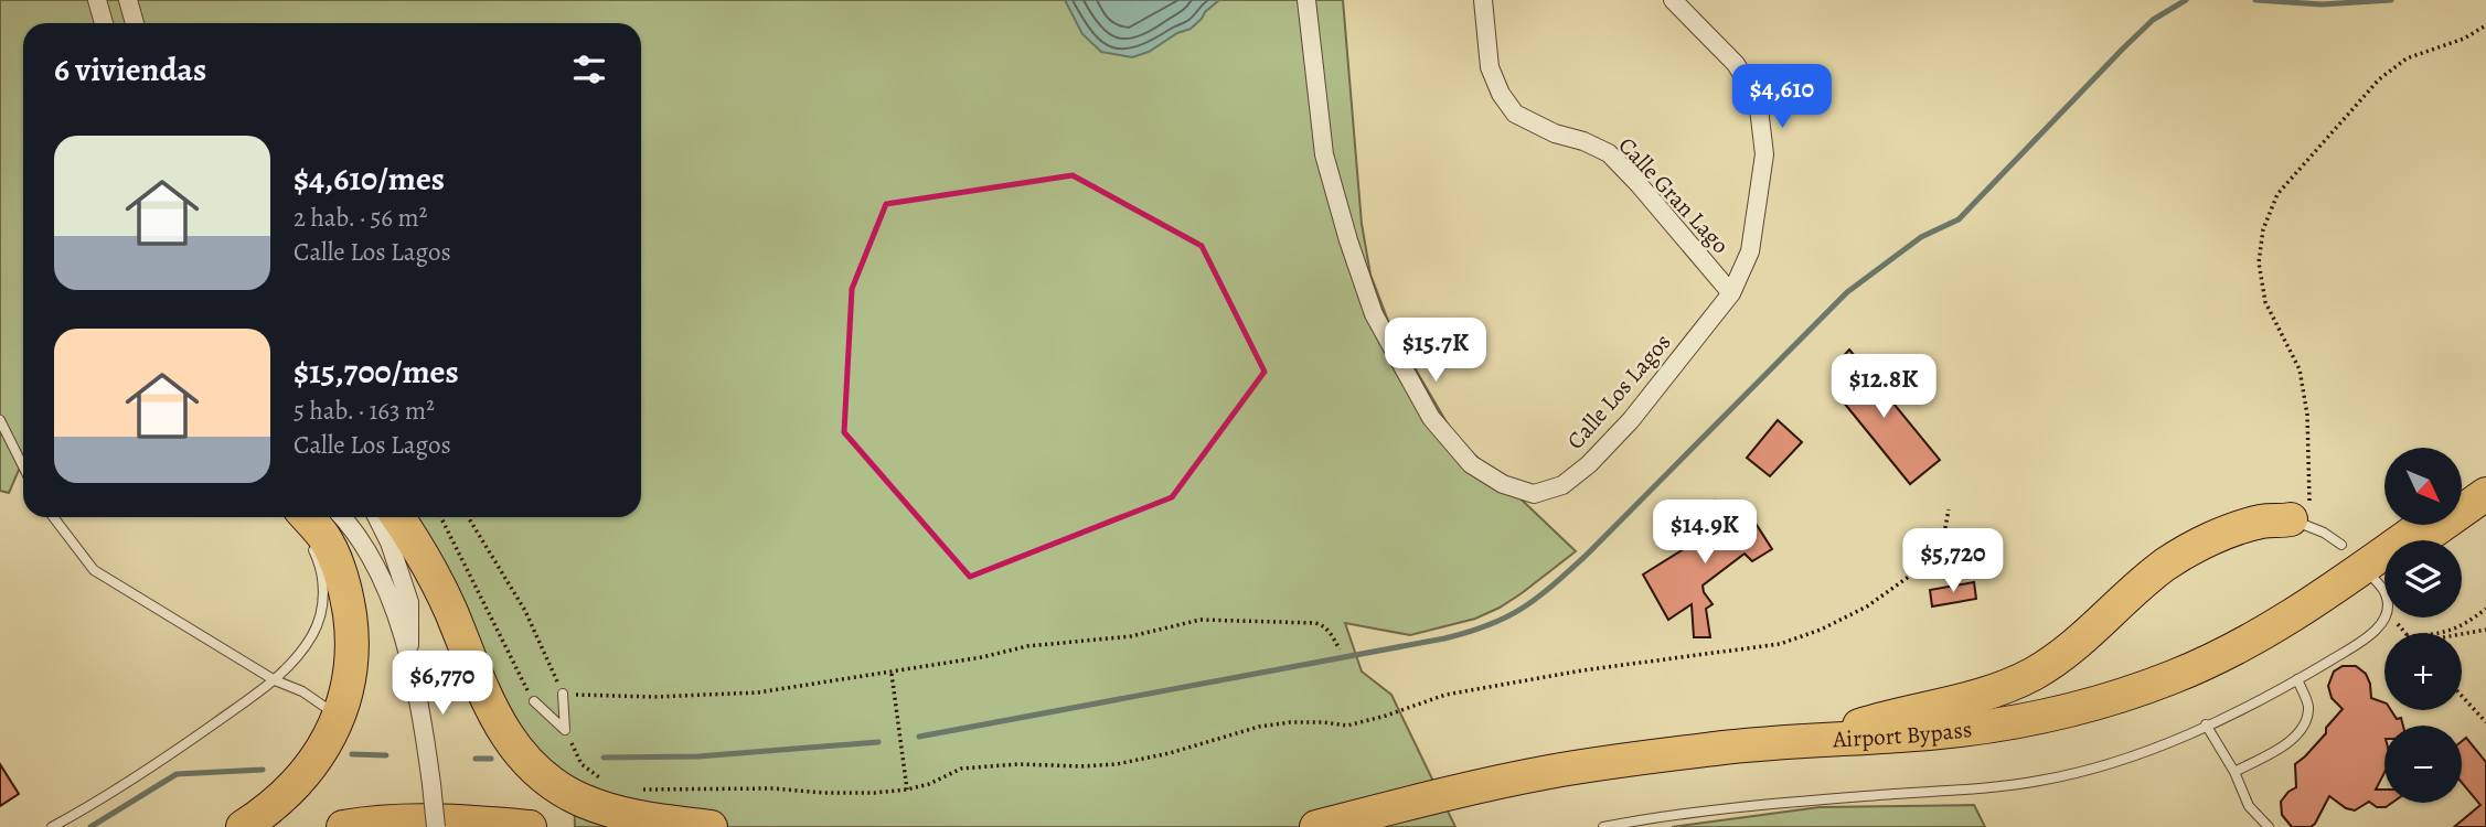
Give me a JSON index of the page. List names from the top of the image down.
{
  "streets": {
    "highway": ["Airport Bypass"],
    "street": ["Calle Gran Lago", "Calle Los Lagos"]
  },
  "crossings": [
    ["Calle Gran Lago", "Calle Los Lagos"]
  ],
  "north": "bottom right",
  "page": {
    "heading": "6 viviendas",
    "price": [
      "$4,610",
      "$15.7K",
      "$12.8K",
      "$14.9K",
      "$5,720",
      "$6,770"
    ],
    "list": [
      {
        "name": "$4,610/mes",
        "note": "2 hab. · 56 m² · Calle Los Lagos"
      },
      {
        "name": "$15,700/mes",
        "note": "5 hab. · 163 m² · Calle Los Lagos"
      }
    ],
    "map_buttons": ["+", "−"]
  }
}
